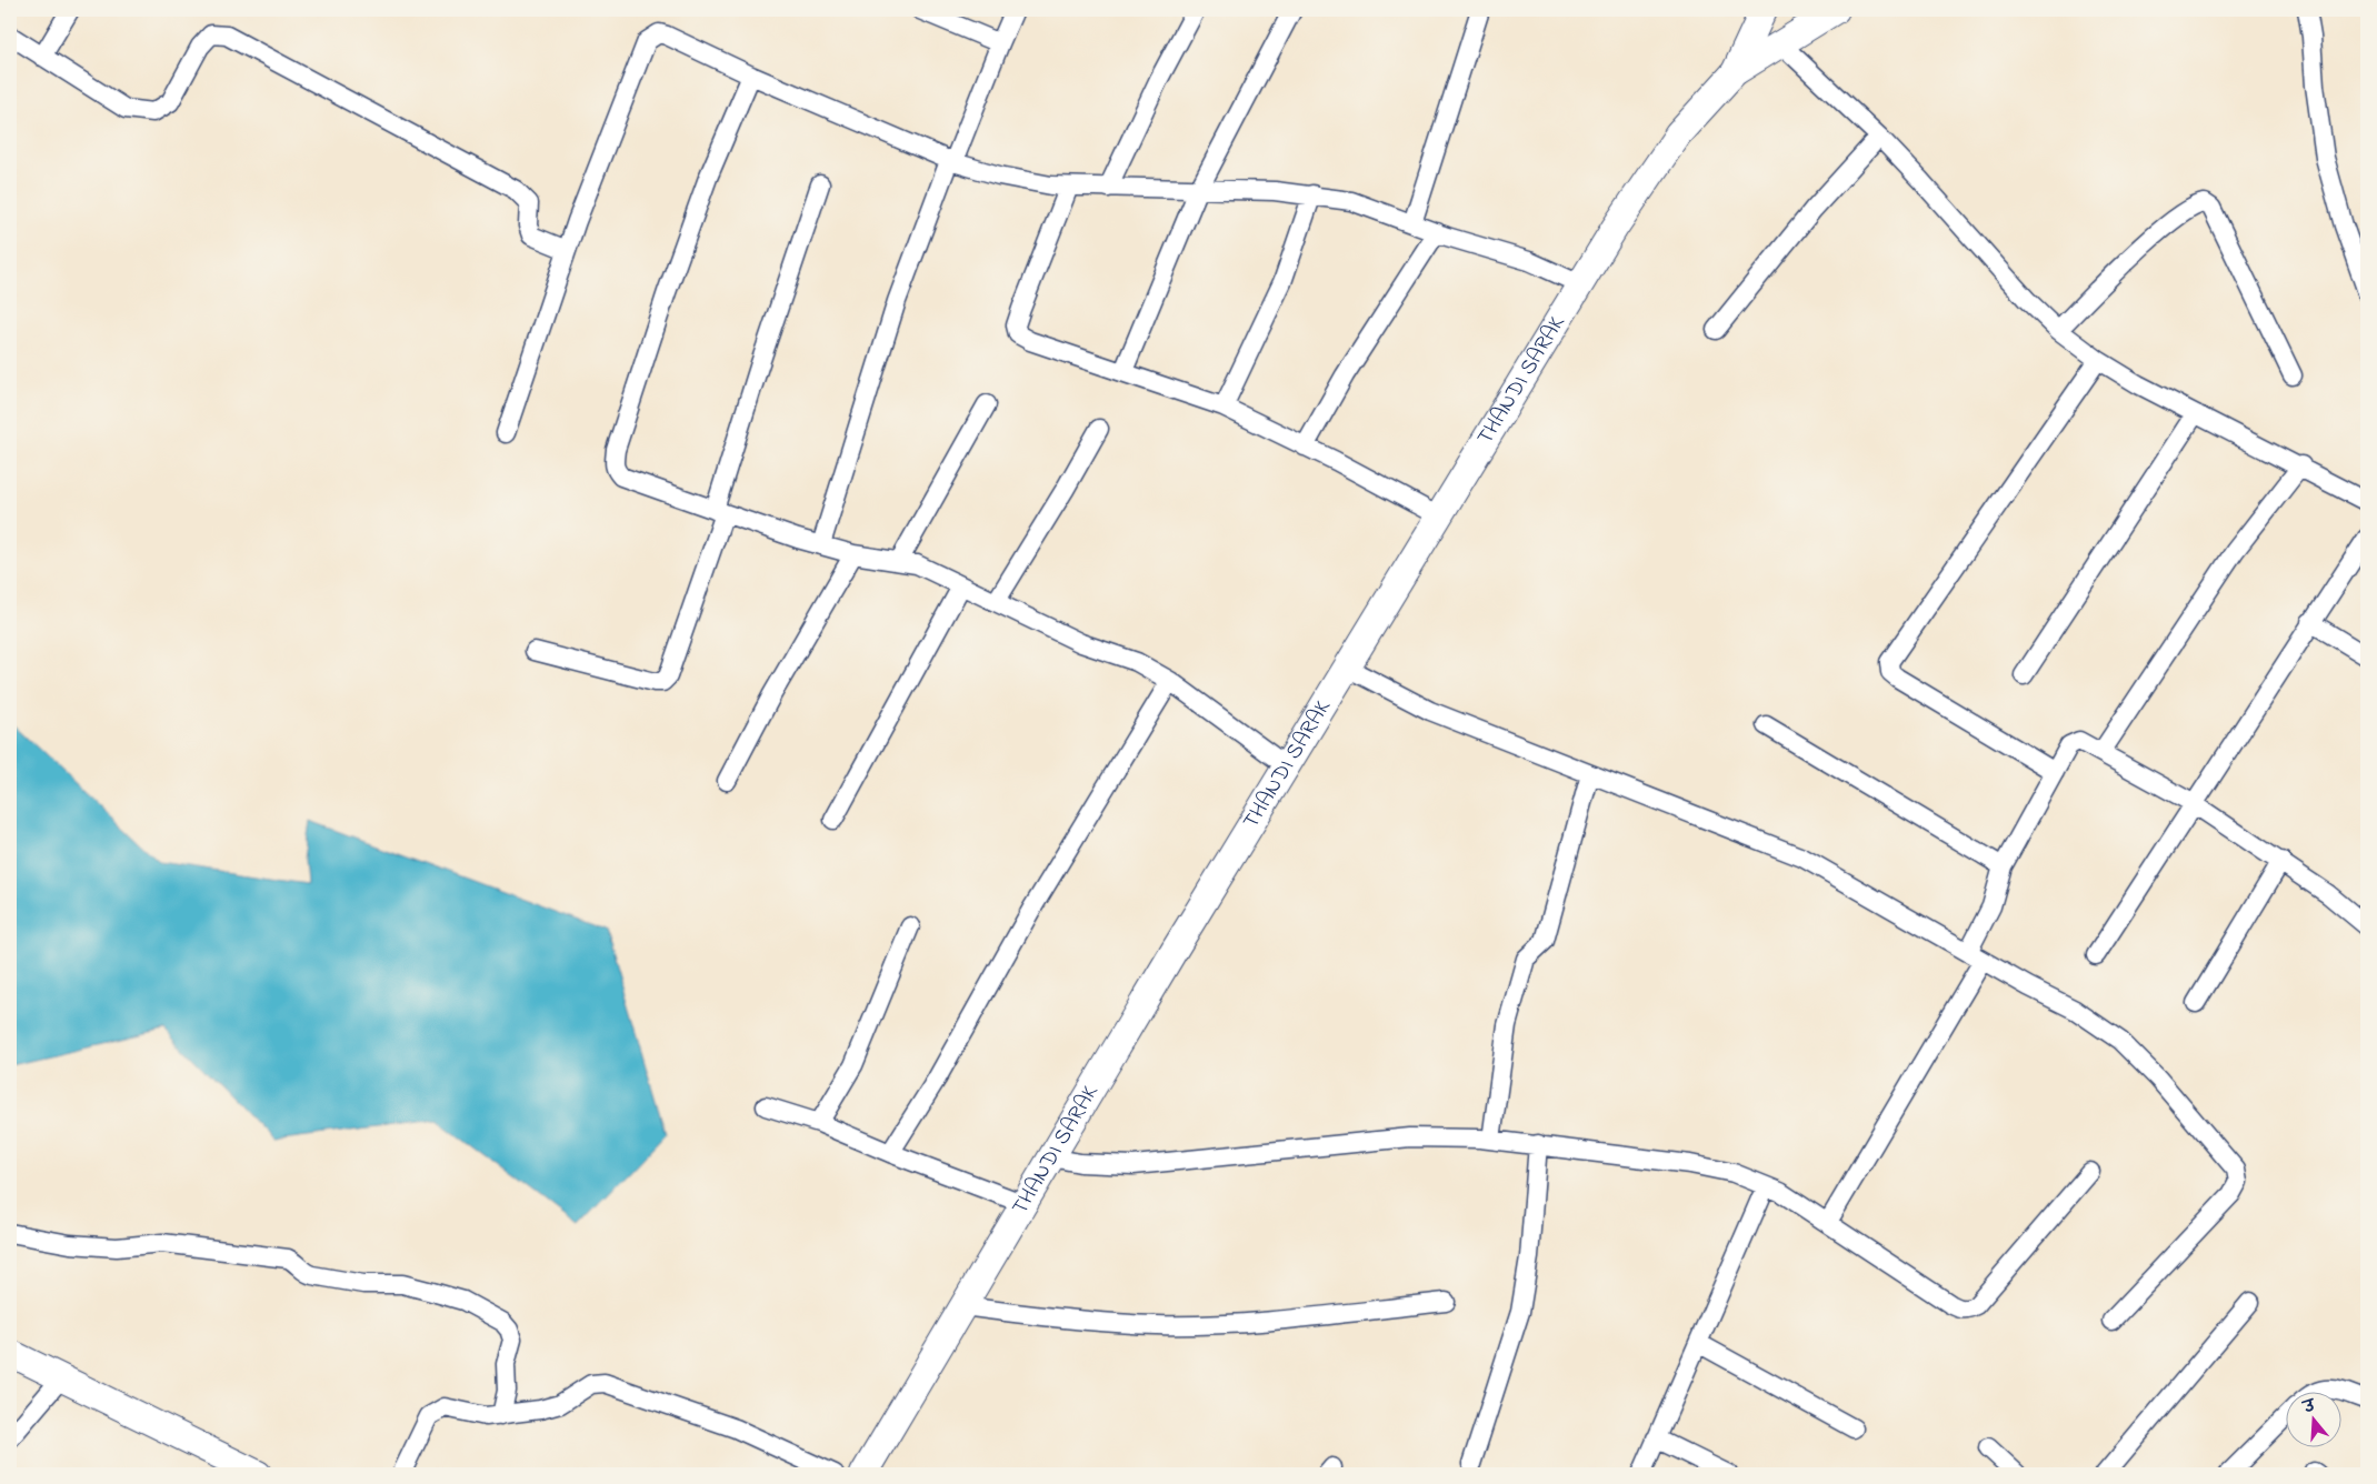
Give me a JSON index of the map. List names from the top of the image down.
{
  "streets": {
    "main road": ["THANDI SARAK"]
  },
  "north": "top"
}
